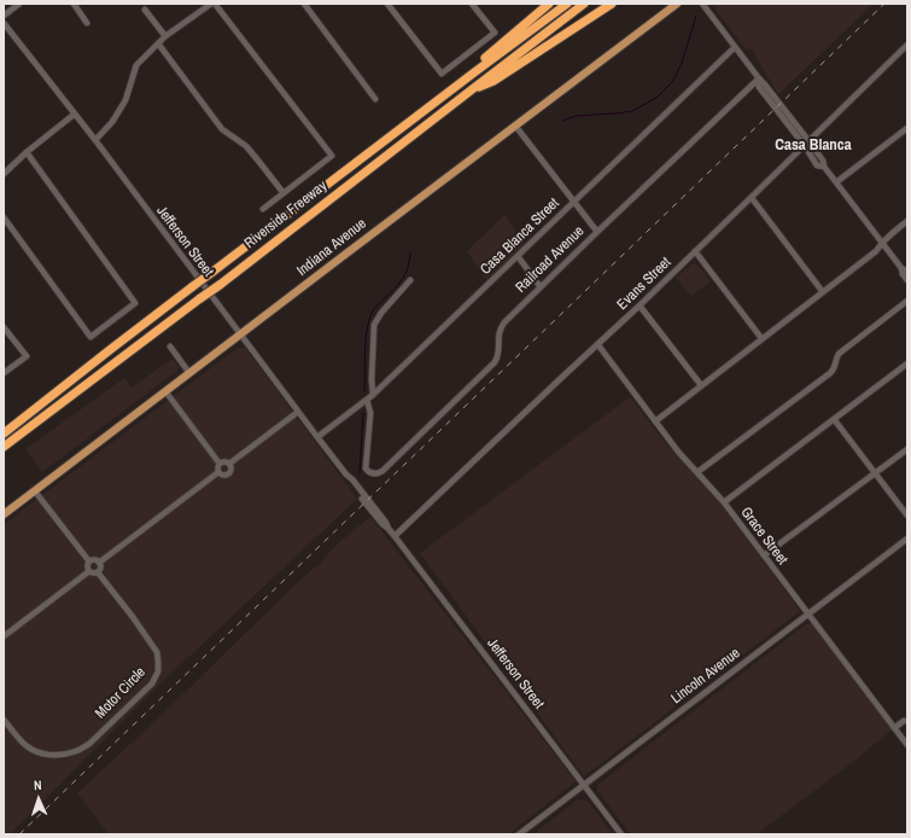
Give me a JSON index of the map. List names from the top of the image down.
{
  "streets": {
    "highway": ["Riverside Freeway"],
    "main road": ["Indiana Avenue"],
    "street": [
      "Casa Blanca Street",
      "Jefferson Street",
      "Railroad Avenue",
      "Evans Street",
      "Grace Street",
      "Lincoln Avenue",
      "Motor Circle"
    ]
  },
  "crossings": [
    ["Casa Blanca Street", "Jefferson Street"],
    ["Casa Blanca Street", "Railroad Avenue"],
    ["Jefferson Street", "Indiana Avenue"],
    ["Jefferson Street", "Evans Street"],
    ["Jefferson Street", "Lincoln Avenue"],
    ["Evans Street", "Grace Street"],
    ["Grace Street", "Lincoln Avenue"]
  ],
  "districts": ["Casa Blanca"],
  "north": "top"
}
